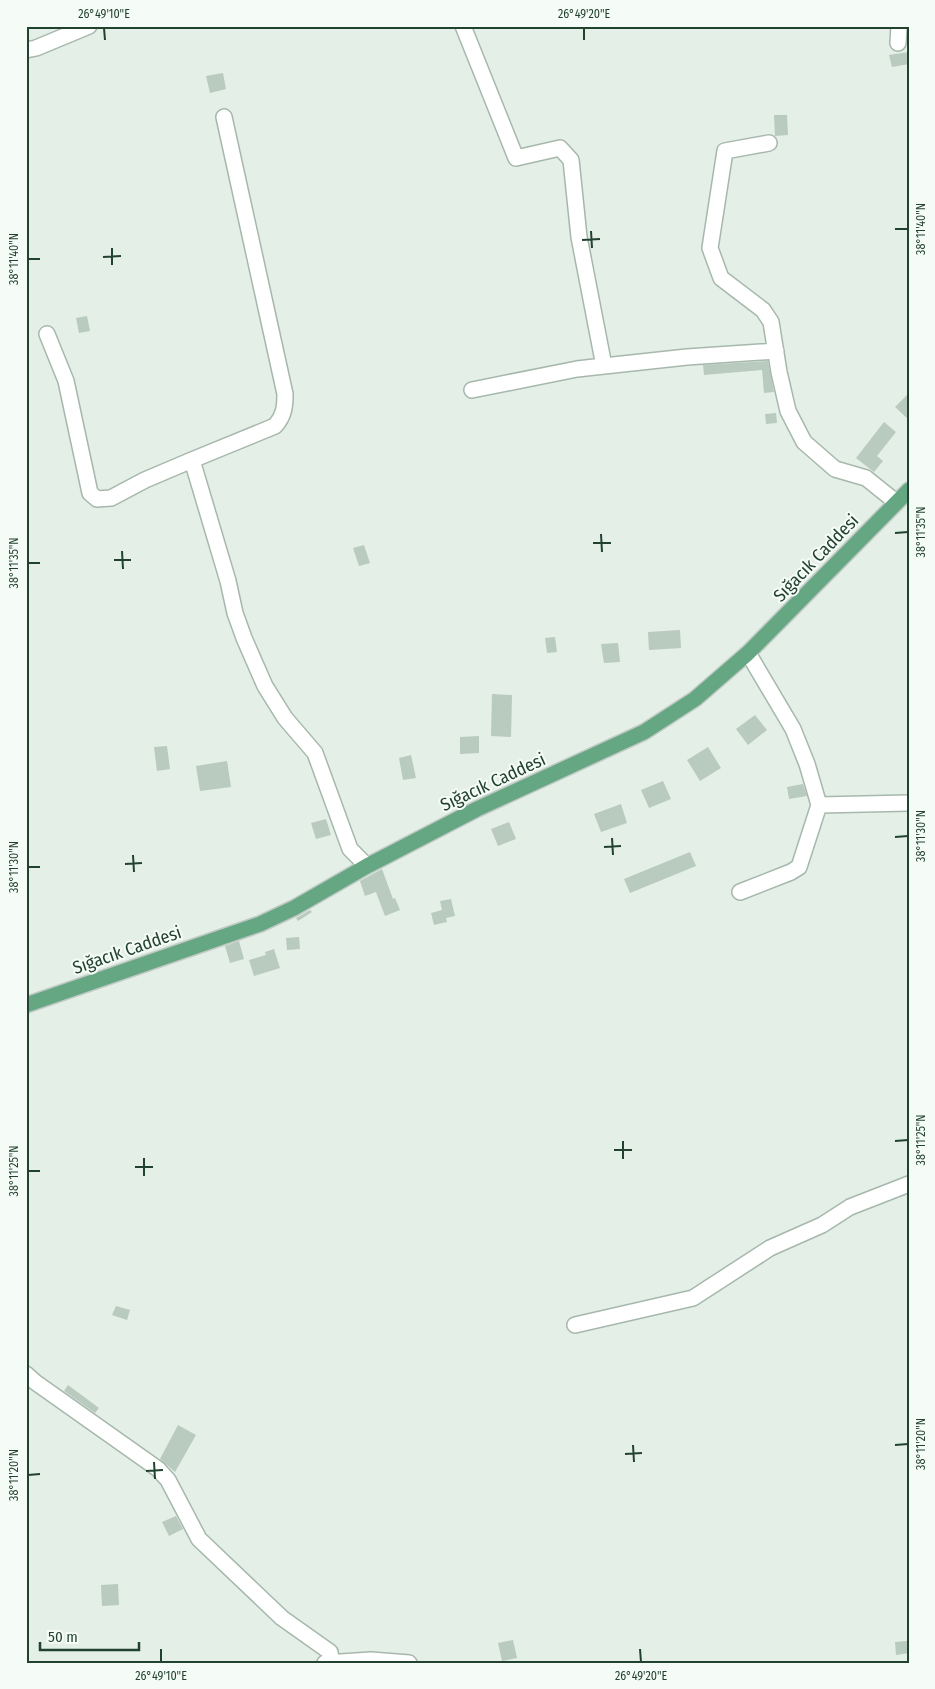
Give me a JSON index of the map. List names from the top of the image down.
{
  "streets": {
    "main road": ["Sığacık Caddesi"]
  },
  "scale_bar": "50 m",
  "coordinates": [
    "26°49'10\"E",
    "26°49'20\"E",
    "38°11'40\"N",
    "38°11'35\"N",
    "38°11'30\"N",
    "38°11'25\"N",
    "38°11'20\"N"
  ]
}
